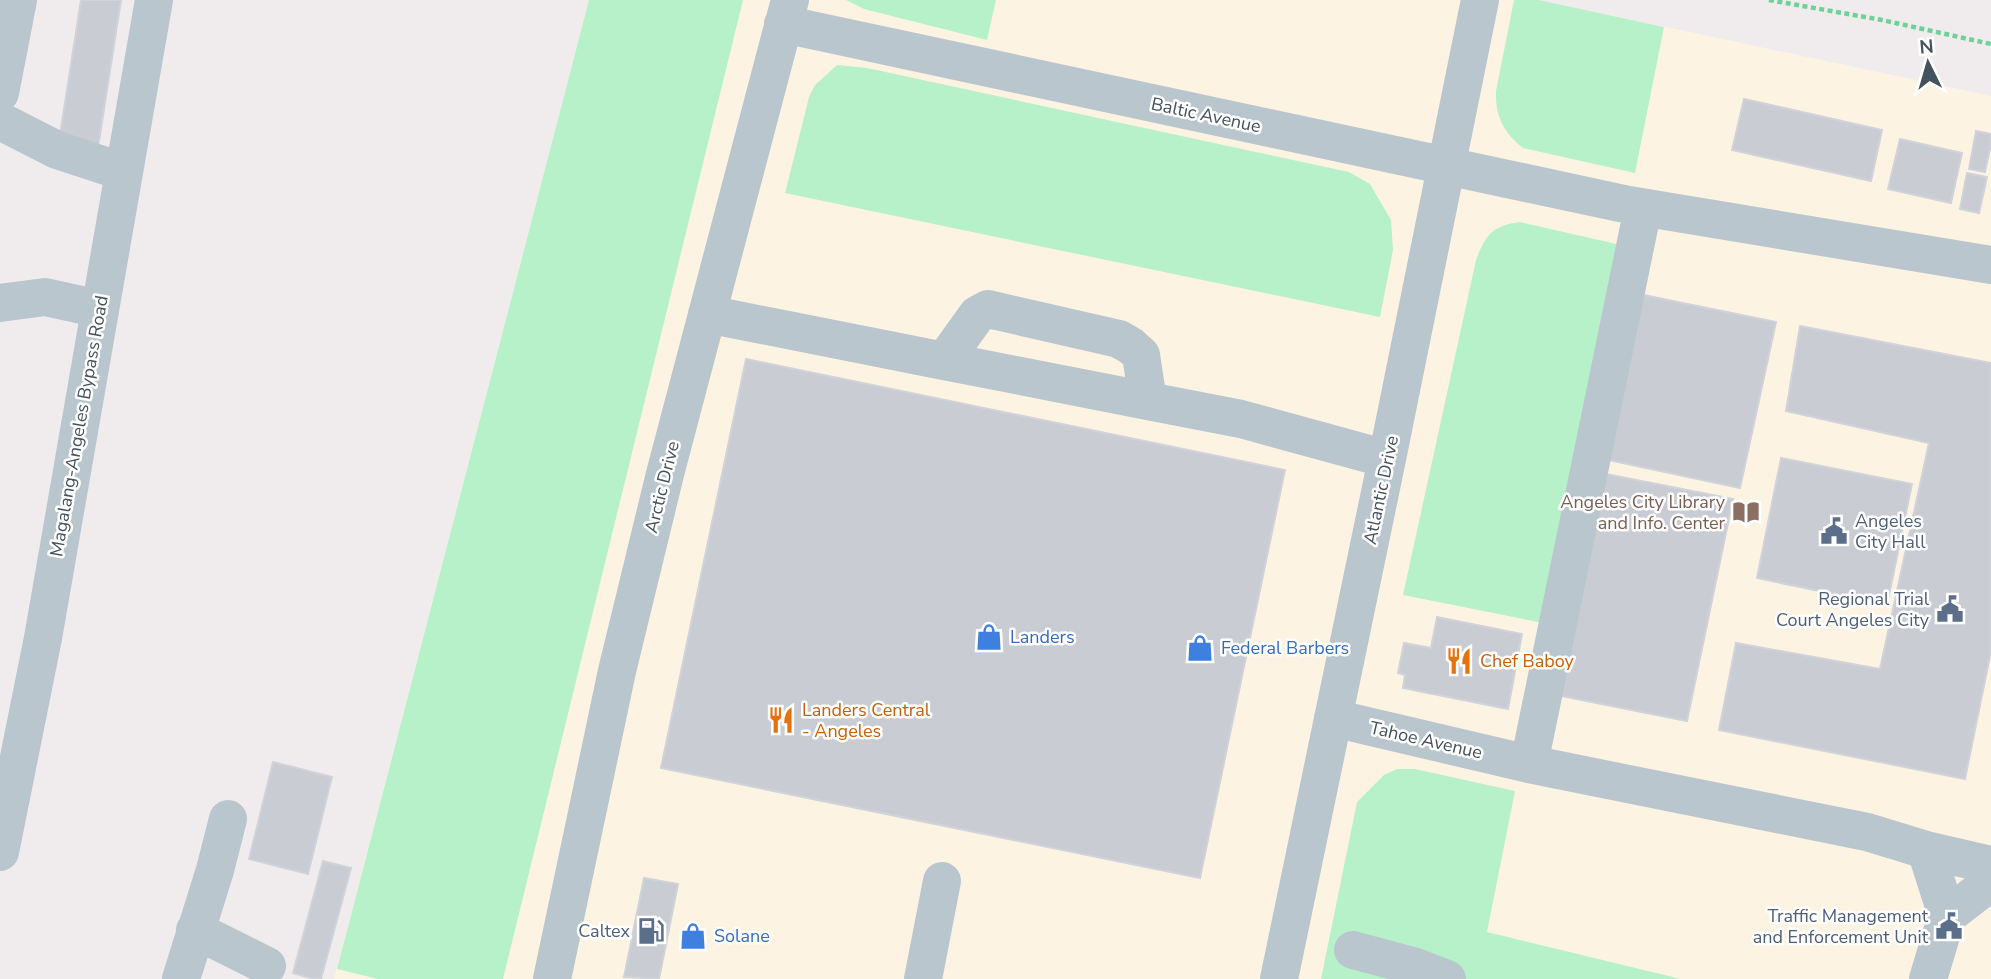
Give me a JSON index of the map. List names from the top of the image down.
{
  "streets": {
    "street": [
      "Baltic Avenue",
      "Magalang-Angeles Bypass Road",
      "Arctic Drive",
      "Atlantic Drive",
      "Tahoe Avenue"
    ]
  },
  "crossings": [
    ["Baltic Avenue", "Arctic Drive"],
    ["Baltic Avenue", "Atlantic Drive"],
    ["Atlantic Drive", "Tahoe Avenue"]
  ],
  "places": {
    "library": ["Angeles City Library and Info. Center"],
    "public building": ["Angeles City Hall", "Regional Trial Court Angeles City", "Traffic Management and Enforcement Unit"],
    "shop": ["Landers", "Federal Barbers", "Solane"],
    "restaurant": ["Chef Baboy", "Landers Central - Angeles"],
    "fuel station": ["Caltex"]
  },
  "north": "top"
}
